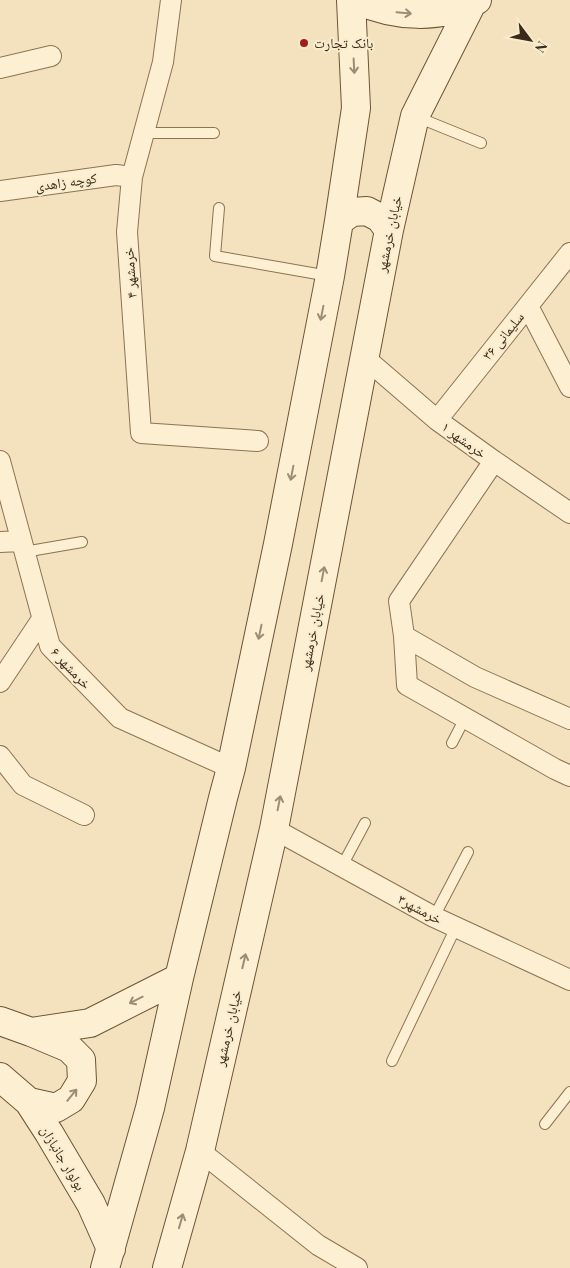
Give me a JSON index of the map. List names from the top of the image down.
{
  "streets": {
    "main road": ["خیابان خرمشهر", "بولوار جانبازان"],
    "street": [
      "کوچه زاهدی",
      "خرمشهر ۴",
      "سلیمانی ۳۶",
      "خرمشهر ۱",
      "خرمشهر ۶",
      "خرمشهر۳"
    ]
  },
  "crossings": [
    ["کوچه زاهدی", "خرمشهر ۴"],
    ["خیابان خرمشهر", "خرمشهر ۱"],
    ["خیابان خرمشهر", "خرمشهر۳"],
    ["سلیمانی ۳۶", "خرمشهر ۱"]
  ],
  "places": ["بانک تجارت"],
  "north": "bottom right"
}
